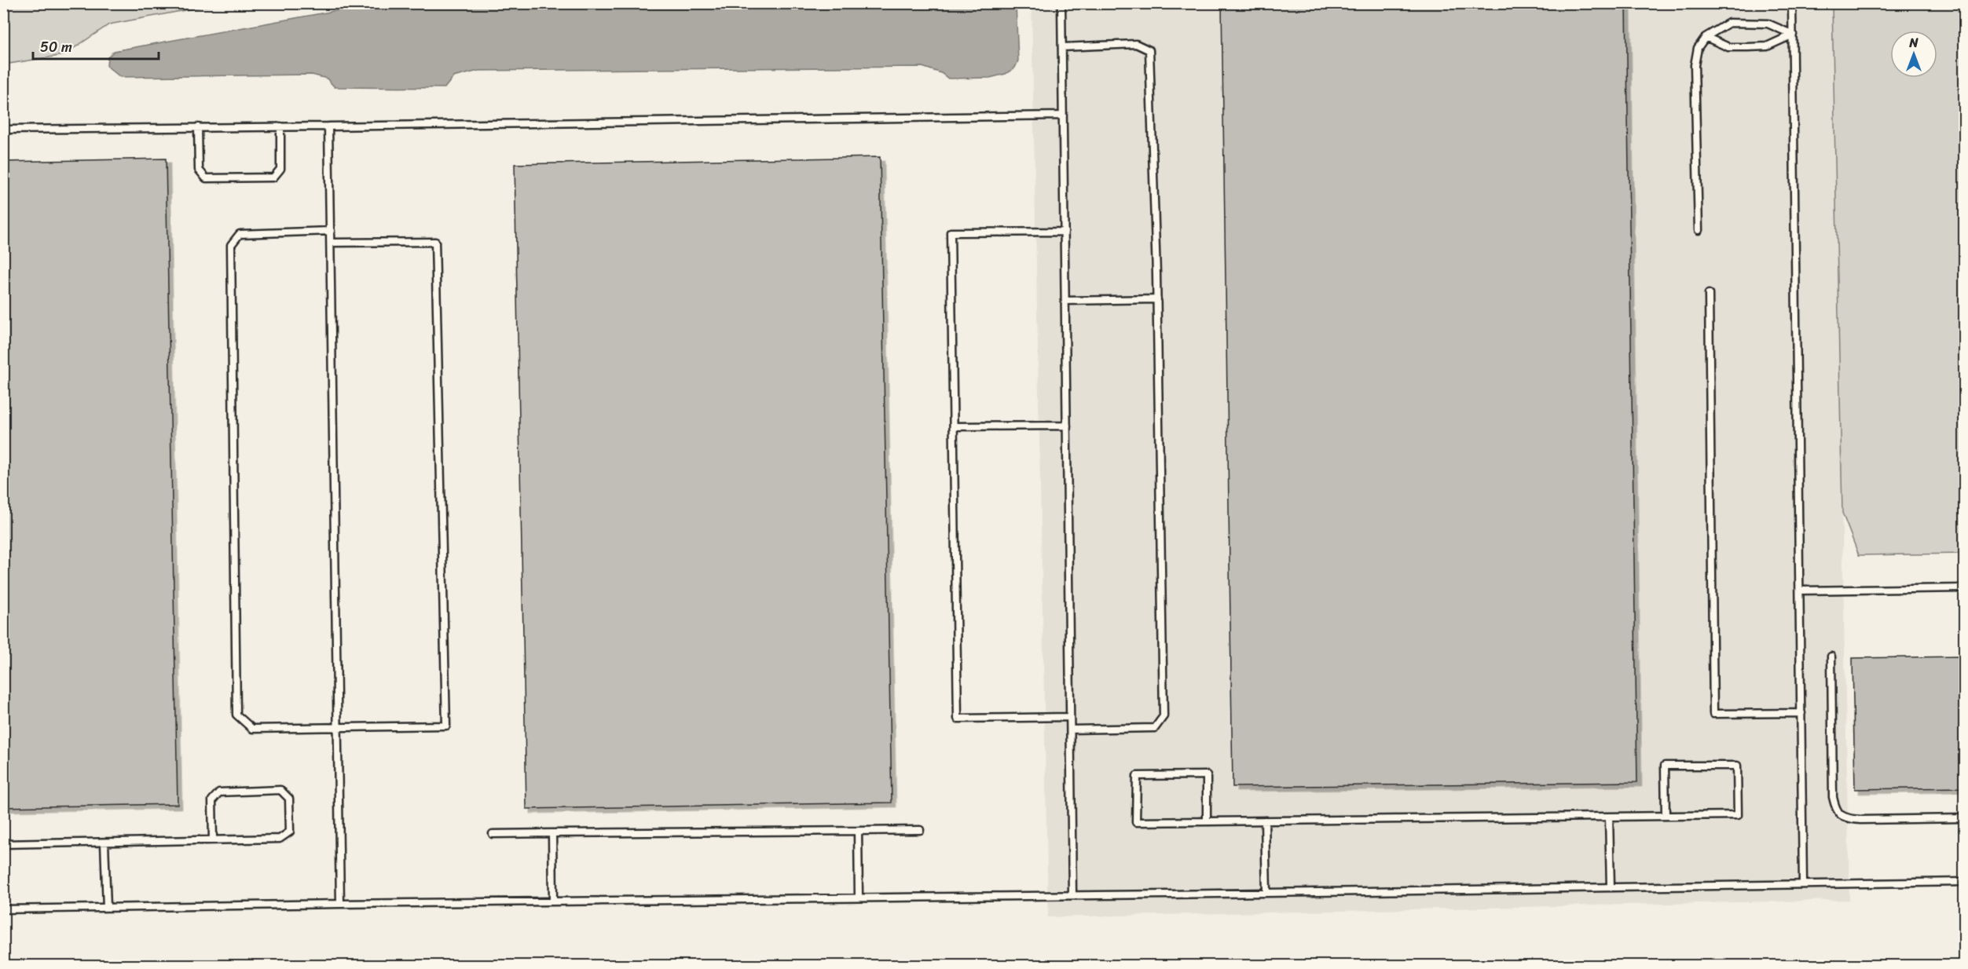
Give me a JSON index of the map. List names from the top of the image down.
{
  "scale_bar": "50 m",
  "north": "top"
}
